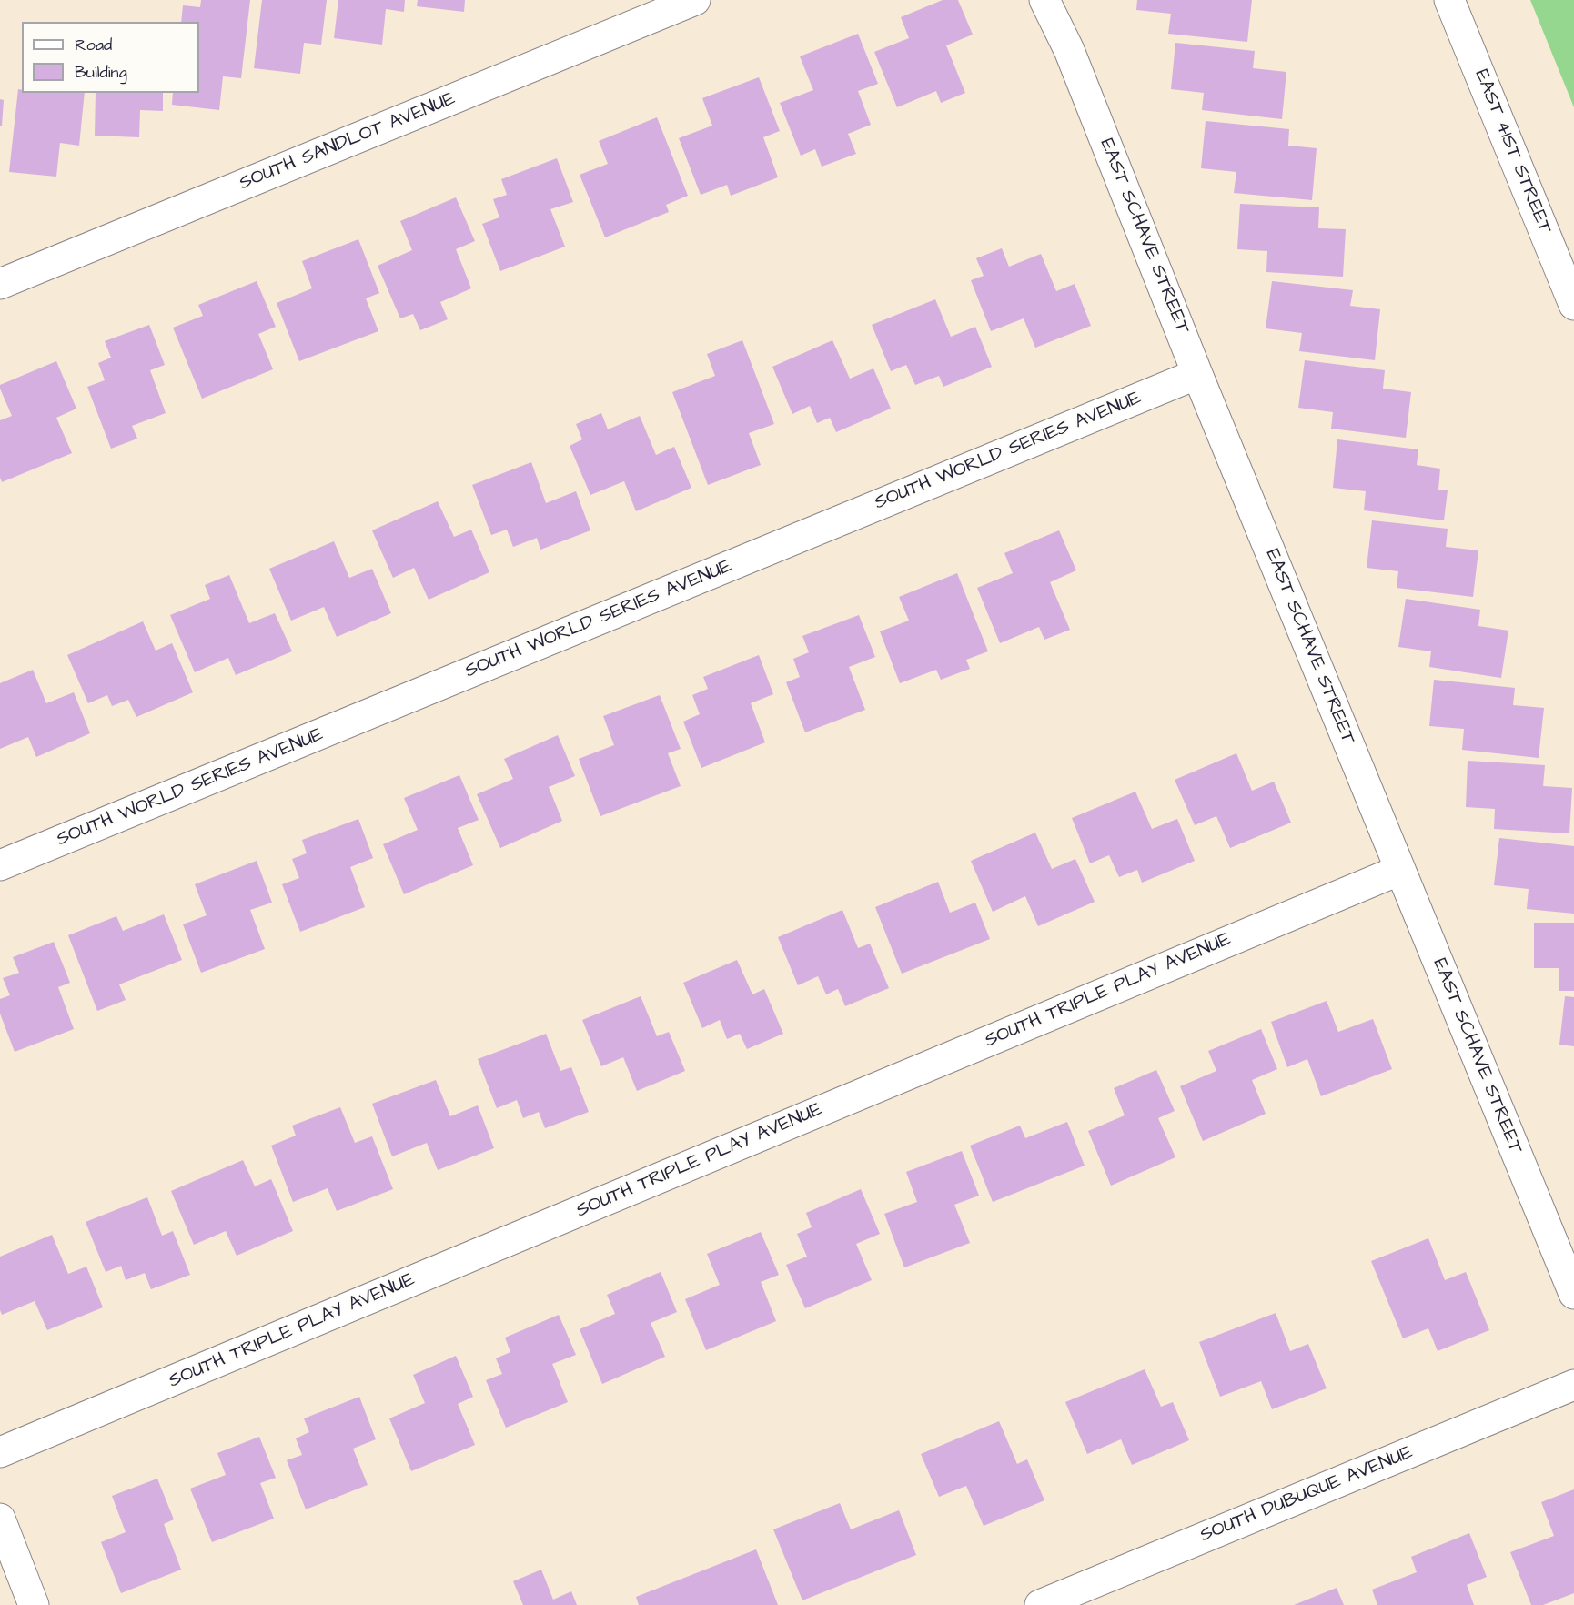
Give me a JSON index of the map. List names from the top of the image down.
{
  "streets": {
    "street": [
      "SOUTH SANDLOT AVENUE",
      "EAST 41ST STREET",
      "EAST SCHAVE STREET",
      "SOUTH WORLD SERIES AVENUE",
      "SOUTH TRIPLE PLAY AVENUE",
      "SOUTH DUBUQUE AVENUE"
    ]
  },
  "crossings": [
    ["EAST SCHAVE STREET", "SOUTH WORLD SERIES AVENUE"],
    ["EAST SCHAVE STREET", "SOUTH TRIPLE PLAY AVENUE"]
  ],
  "legend": ["Road", "Building"]
}
